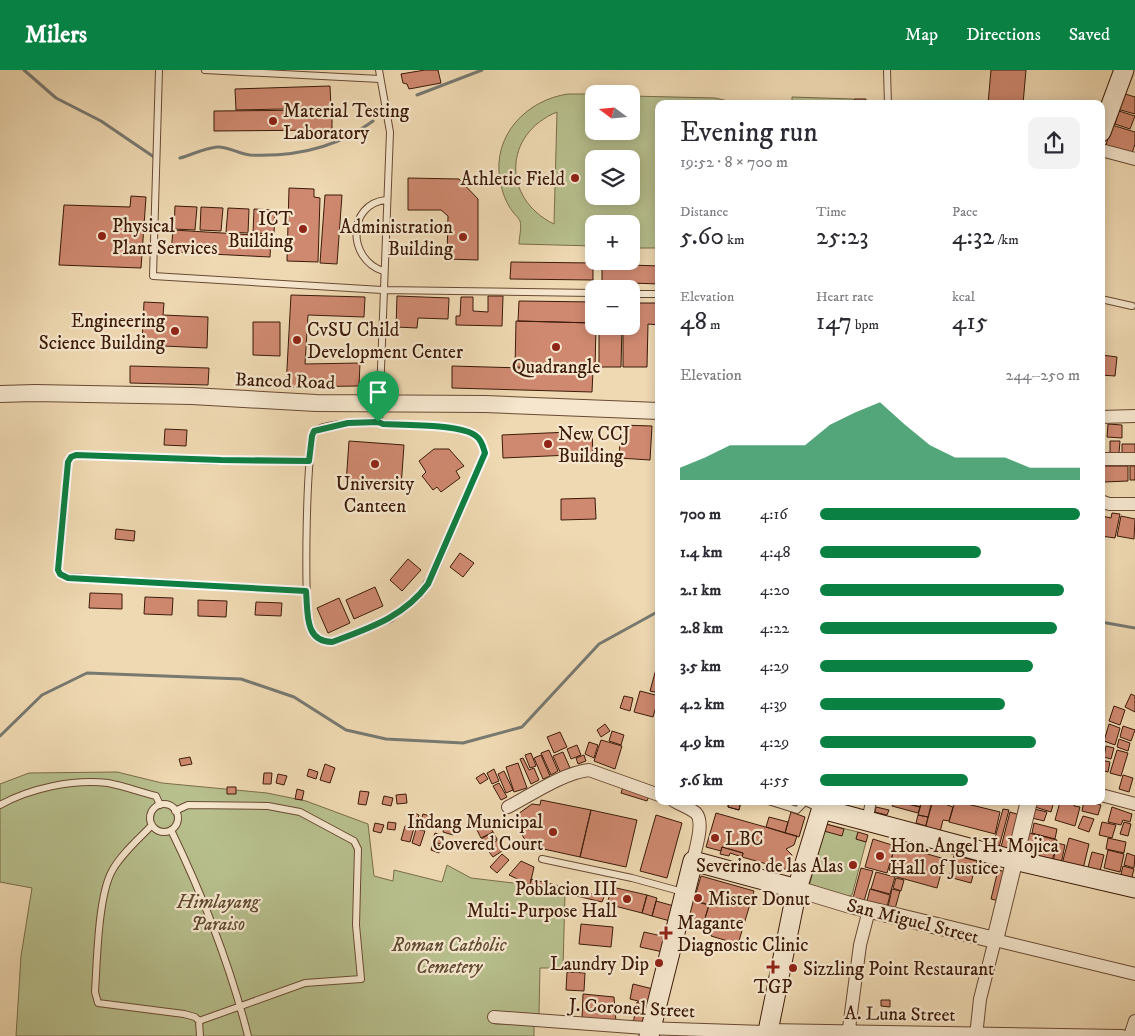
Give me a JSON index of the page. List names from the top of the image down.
{
  "streets": {
    "main road": ["San Miguel Street"],
    "street": ["Bancod Road", "J. Coronel Street", "A. Luna Street"]
  },
  "crossings": [
    ["J. Coronel Street", "A. Luna Street"]
  ],
  "parks": ["Himlayang Paraiso", "Roman Catholic Cemetery"],
  "places": {
    "other": [
      "Material Testing Laboratory",
      "Athletic Field",
      "ICT Building",
      "Physical Plant Services",
      "Administration Building",
      "Engineering Science Building",
      "CvSU Child Development Center",
      "Quadrangle",
      "New CCJ Building",
      "University Canteen",
      "Indang Municipal Covered Court",
      "LBC",
      "Hon. Angel H. Mojica Hall of Justice",
      "Severino de las Alas",
      "Mister Donut",
      "Poblacion III Multi-Purpose Hall",
      "Laundry Dip",
      "Sizzling Point Restaurant"
    ],
    "health": ["Magante Diagnostic Clinic", "TGP"]
  },
  "north": "left",
  "page": {
    "header": "Milers",
    "nav": ["Map", "Directions", "Saved"],
    "map_buttons": ["+", "−"],
    "heading": ["Evening run", "19:52 · 8 × 700 m"],
    "stats": [
      ["Distance", "5.60 km"],
      ["Time", "25:23"],
      ["Pace", "4:32 /km"],
      ["Elevation", "48 m"],
      ["Heart rate", "147 bpm"],
      ["kcal", "415"]
    ],
    "chart": ["Elevation", "244–250 m"],
    "list": [
      {
        "name": "700 m",
        "note": "4:16"
      },
      {
        "name": "1.4 km",
        "note": "4:48"
      },
      {
        "name": "2.1 km",
        "note": "4:20"
      },
      {
        "name": "2.8 km",
        "note": "4:22"
      },
      {
        "name": "3.5 km",
        "note": "4:29"
      },
      {
        "name": "4.2 km",
        "note": "4:39"
      },
      {
        "name": "4.9 km",
        "note": "4:29"
      },
      {
        "name": "5.6 km",
        "note": "4:55"
      }
    ]
  }
}
